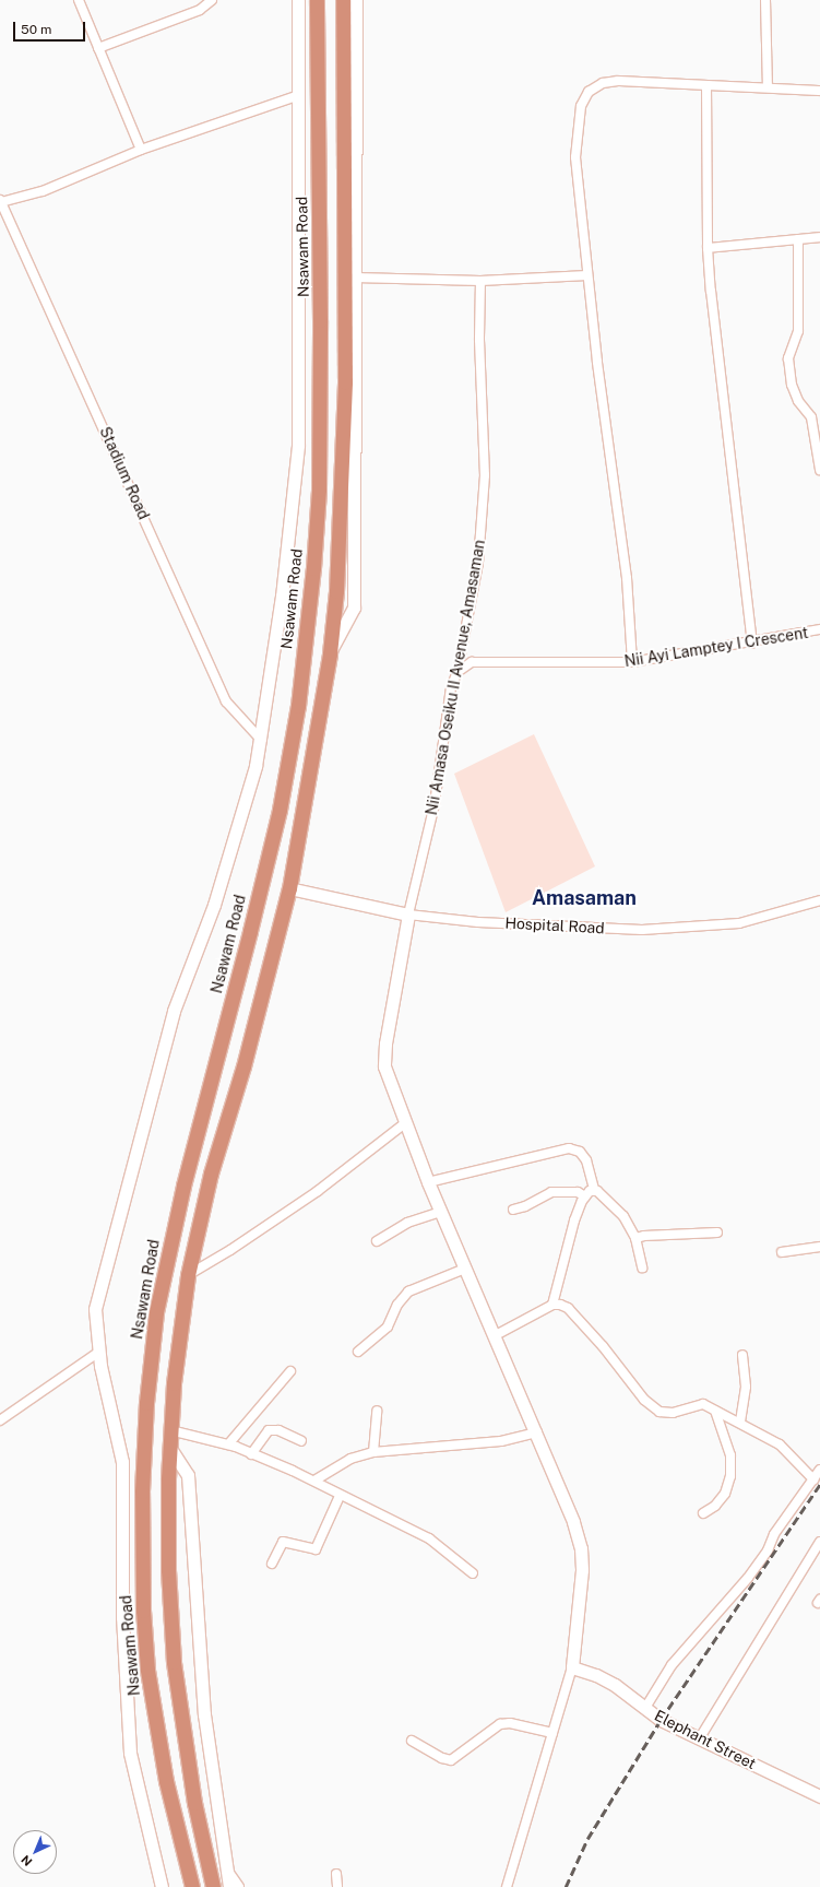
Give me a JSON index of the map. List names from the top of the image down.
{
  "streets": {
    "highway": ["Nsawam Road"],
    "main road": ["Hospital Road", "Elephant Street"],
    "street": ["Stadium Road", "Nii Ayi Lamptey I Crescent", "Nii Amasa Oseiku II Avenue, Amasaman"]
  },
  "crossings": [
    ["Nii Ayi Lamptey I Crescent", "Nii Amasa Oseiku II Avenue, Amasaman"],
    ["Nii Amasa Oseiku II Avenue, Amasaman", "Hospital Road"]
  ],
  "districts": ["Amasaman"],
  "scale_bar": "50 m",
  "north": "bottom left"
}
